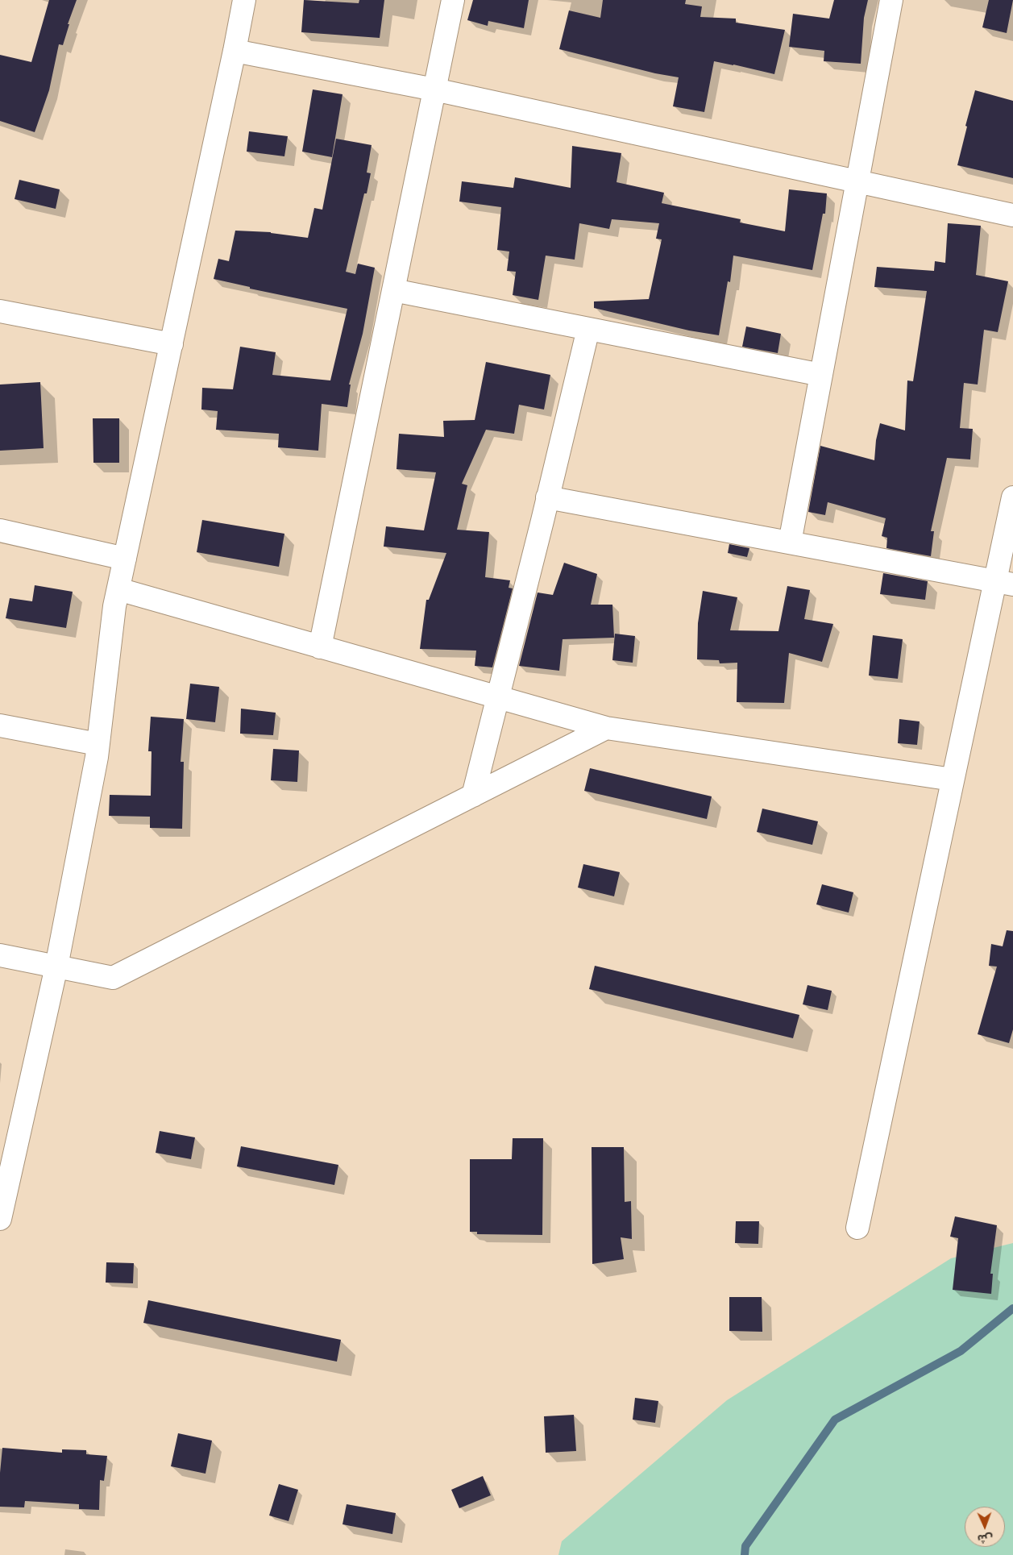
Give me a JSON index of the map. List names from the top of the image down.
{
  "north": "bottom"
}
